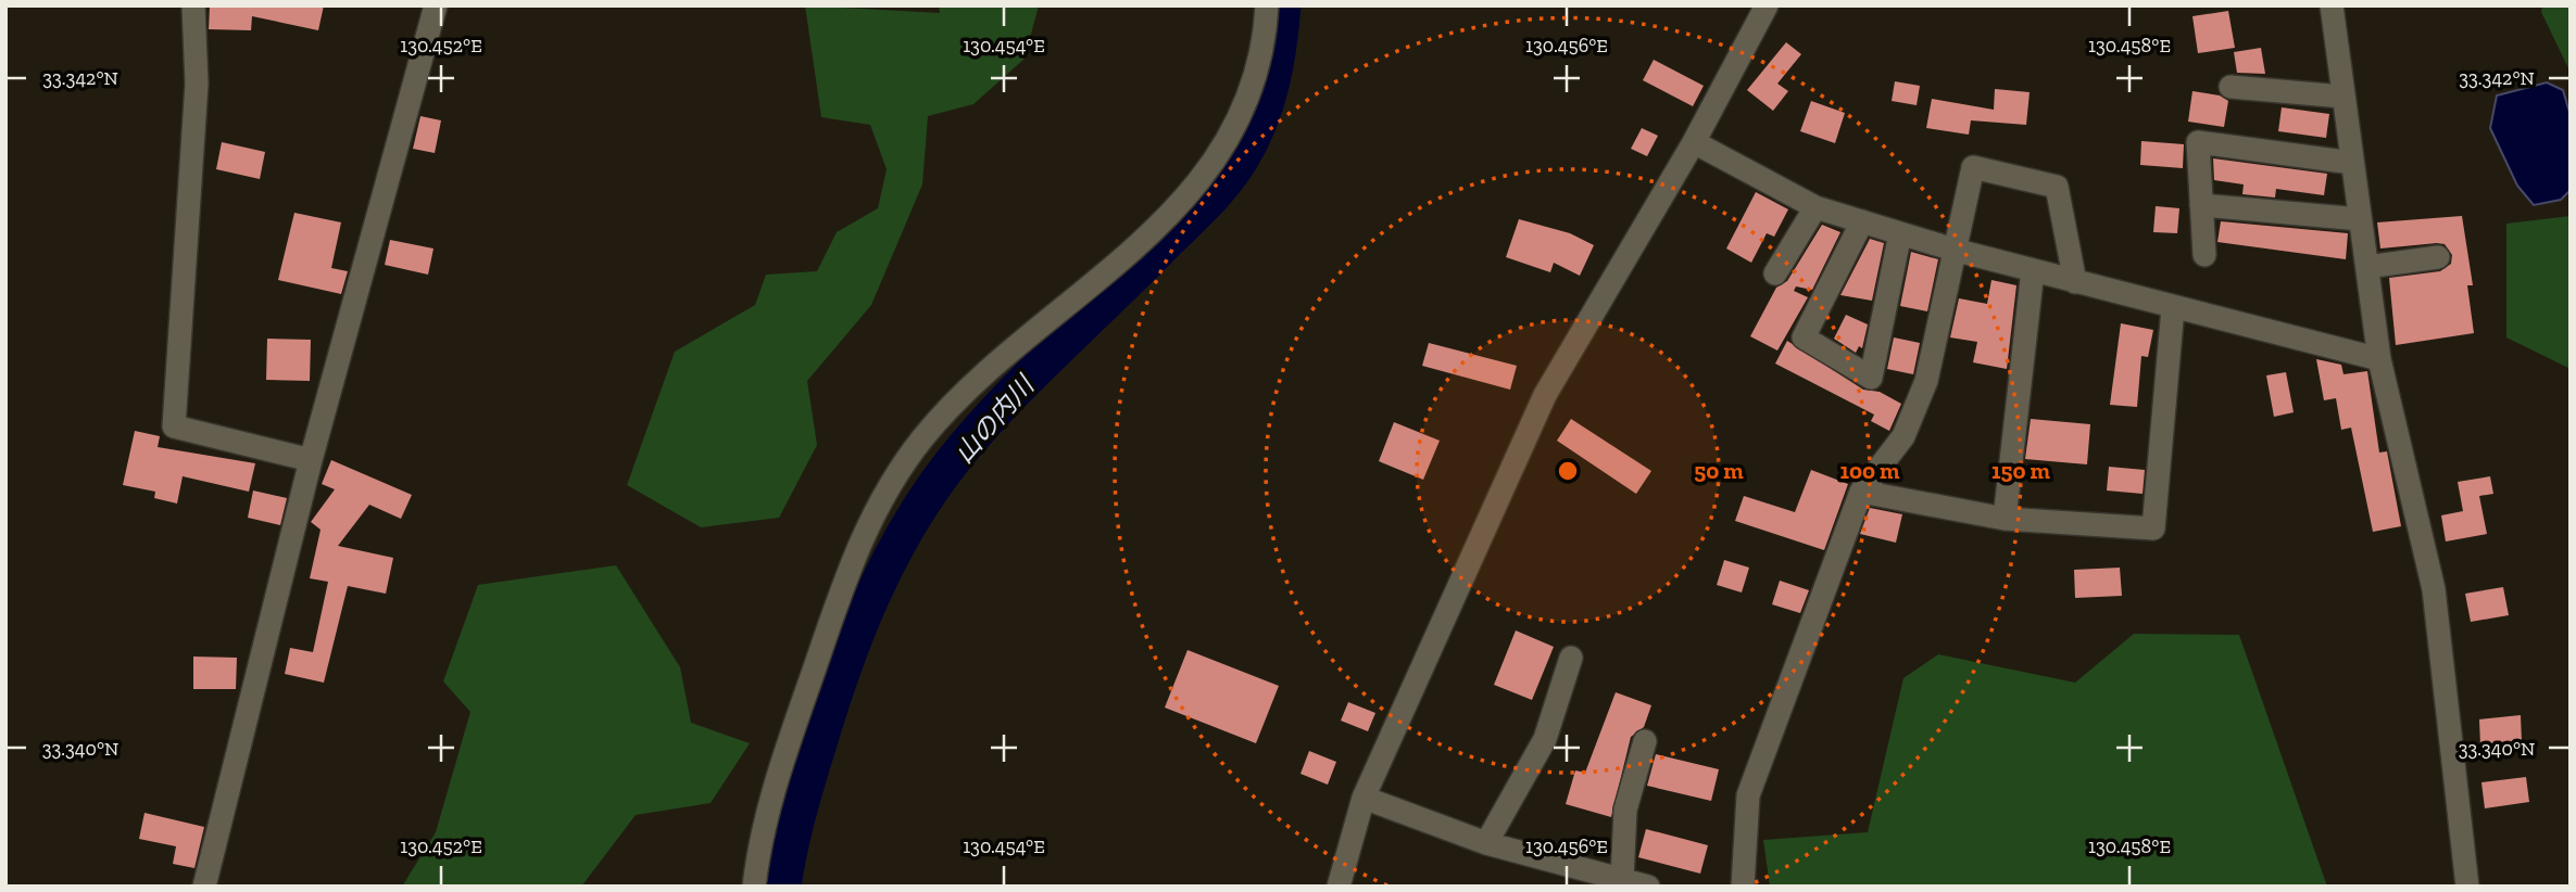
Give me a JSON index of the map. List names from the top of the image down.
{
  "water": ["山の内川"],
  "coordinates": [
    "130.452°E",
    "130.454°E",
    "130.456°E",
    "130.458°E",
    "33.342°N",
    "33.340°N"
  ],
  "rings": ["50 m", "100 m", "150 m"]
}
